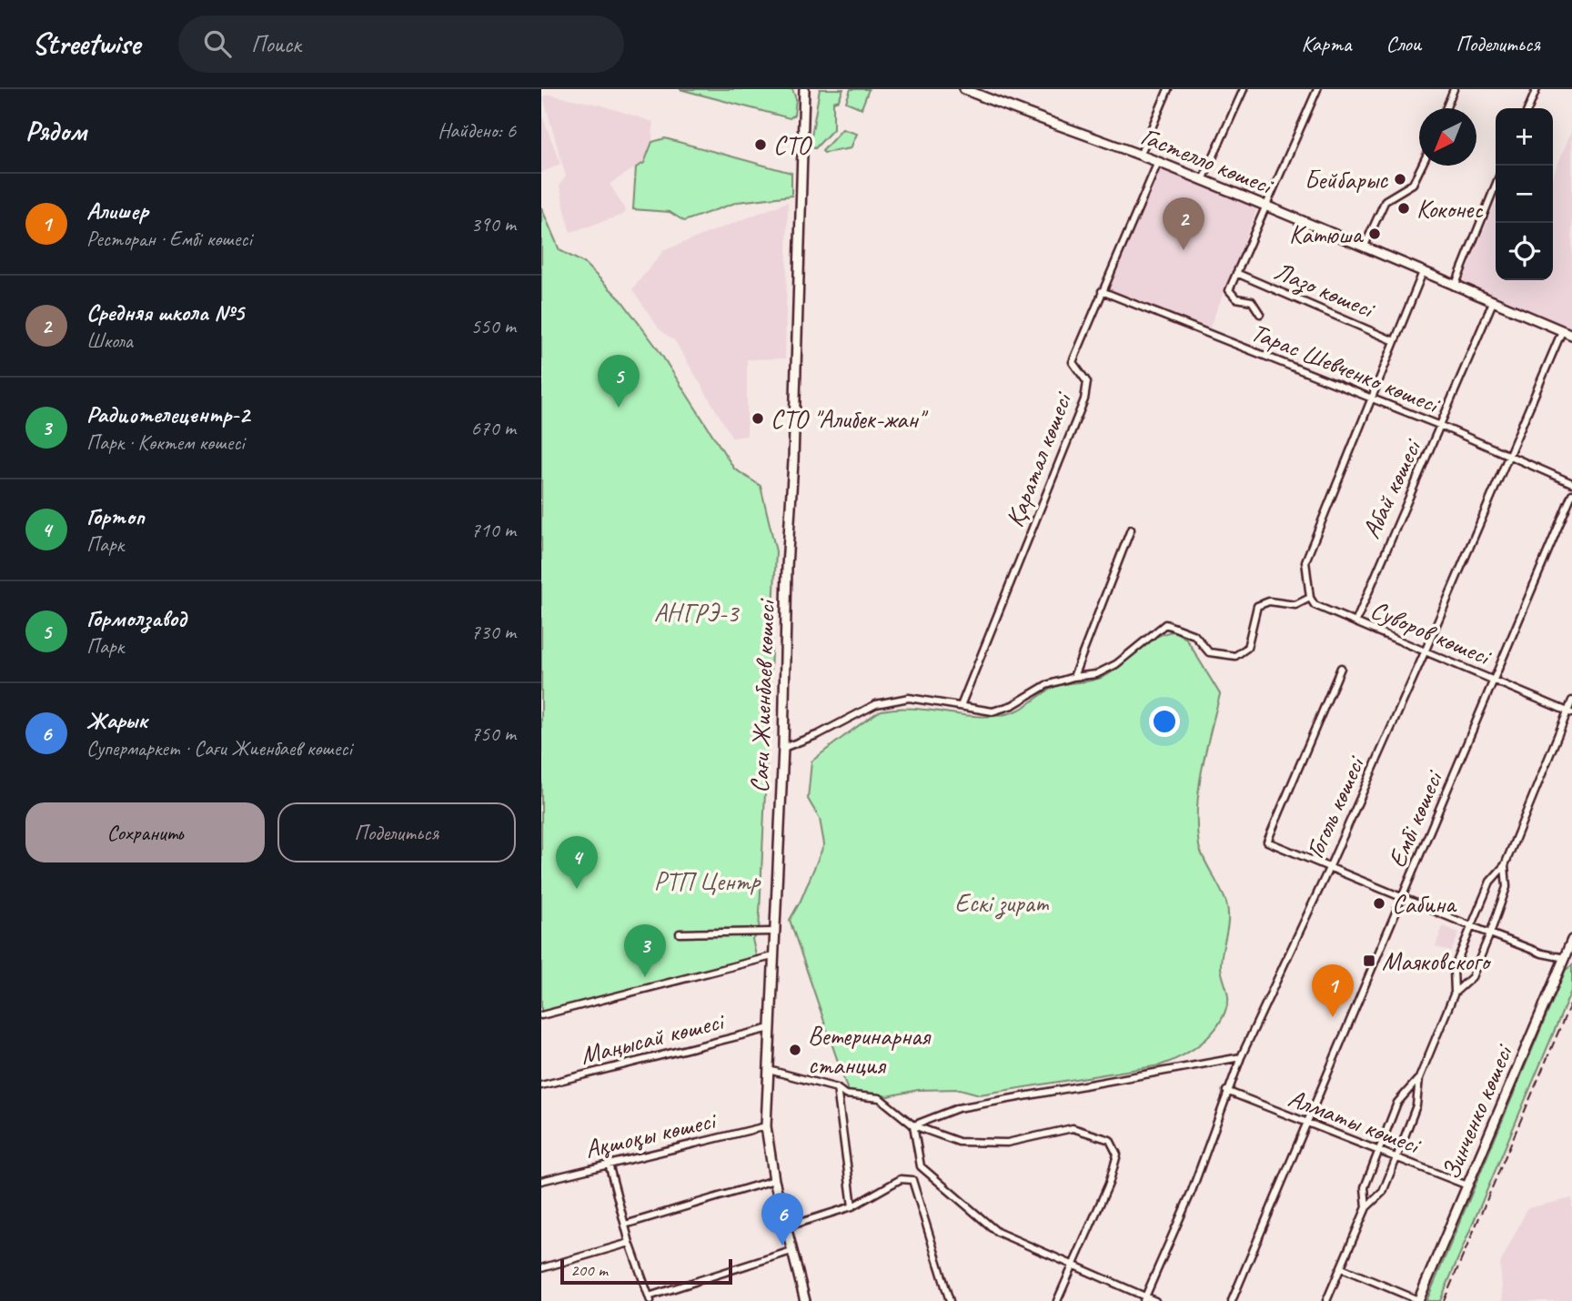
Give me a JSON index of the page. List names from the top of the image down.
{
  "streets": {
    "main road": ["Гастелло көшесі", "Сағи Жиенбаев көшесі", "Зинченко көшесі"],
    "street": [
      "Лазо көшесі",
      "Тарас Шевченко көшесі",
      "Қаратал көшесі",
      "Абай көшесі",
      "Суворов көшесі",
      "Гоголь көшесі",
      "Ембі көшесі",
      "Маңысай көшесі",
      "Алматы көшесі",
      "Ақшоқы көшесі"
    ]
  },
  "crossings": [
    ["Гастелло көшесі", "Лазо көшесі"],
    ["Гастелло көшесі", "Қаратал көшесі"],
    ["Гастелло көшесі", "Абай көшесі"],
    ["Гастелло көшесі", "Гоголь көшесі"],
    ["Тарас Шевченко көшесі", "Қаратал көшесі"],
    ["Тарас Шевченко көшесі", "Абай көшесі"],
    ["Тарас Шевченко көшесі", "Гоголь көшесі"],
    ["Абай көшесі", "Суворов көшесі"],
    ["Суворов көшесі", "Гоголь көшесі"],
    ["Суворов көшесі", "Ембі көшесі"],
    ["Сағи Жиенбаев көшесі", "Маңысай көшесі"],
    ["Сағи Жиенбаев көшесі", "Ақшоқы көшесі"],
    ["Гоголь көшесі", "Алматы көшесі"],
    ["Ембі көшесі", "Алматы көшесі"],
    ["Зинченко көшесі", "Алматы көшесі"]
  ],
  "parks": ["АНГРЭ-3", "РТП Центр", "Ескі зират"],
  "places": {
    "other": [
      "СТО",
      "Бейбарыс",
      "Коконес",
      "Катюша",
      "СТО \"Алибек-жан\"",
      "Сабина",
      "Ветеринарная станция"
    ],
    "transit": ["Маяковского"]
  },
  "scale_bar": "200 m",
  "north": "bottom left",
  "page": {
    "header": "Streetwise",
    "search": "Поиск",
    "nav": ["Карта", "Слои", "Поделиться"],
    "heading": ["Рядом", "Найдено: 6"],
    "map_buttons": ["+", "−"],
    "list": [
      {
        "mark": "1",
        "name": "Алишер",
        "note": "Ресторан · Ембі көшесі",
        "value": "390 m"
      },
      {
        "mark": "2",
        "name": "Средняя школа №5",
        "note": "Школа",
        "value": "550 m"
      },
      {
        "mark": "3",
        "name": "Радиотелецентр-2",
        "note": "Парк · Көктем көшесі",
        "value": "670 m"
      },
      {
        "mark": "4",
        "name": "Гортоп",
        "note": "Парк",
        "value": "710 m"
      },
      {
        "mark": "5",
        "name": "Гормолзавод",
        "note": "Парк",
        "value": "730 m"
      },
      {
        "mark": "6",
        "name": "Жарык",
        "note": "Супермаркет · Сағи Жиенбаев көшесі",
        "value": "750 m"
      }
    ],
    "pins": [
      "2",
      "5",
      "4",
      "3",
      "1",
      "6"
    ],
    "buttons": ["Сохранить", "Поделиться"],
    "scale": "200 m"
  }
}
